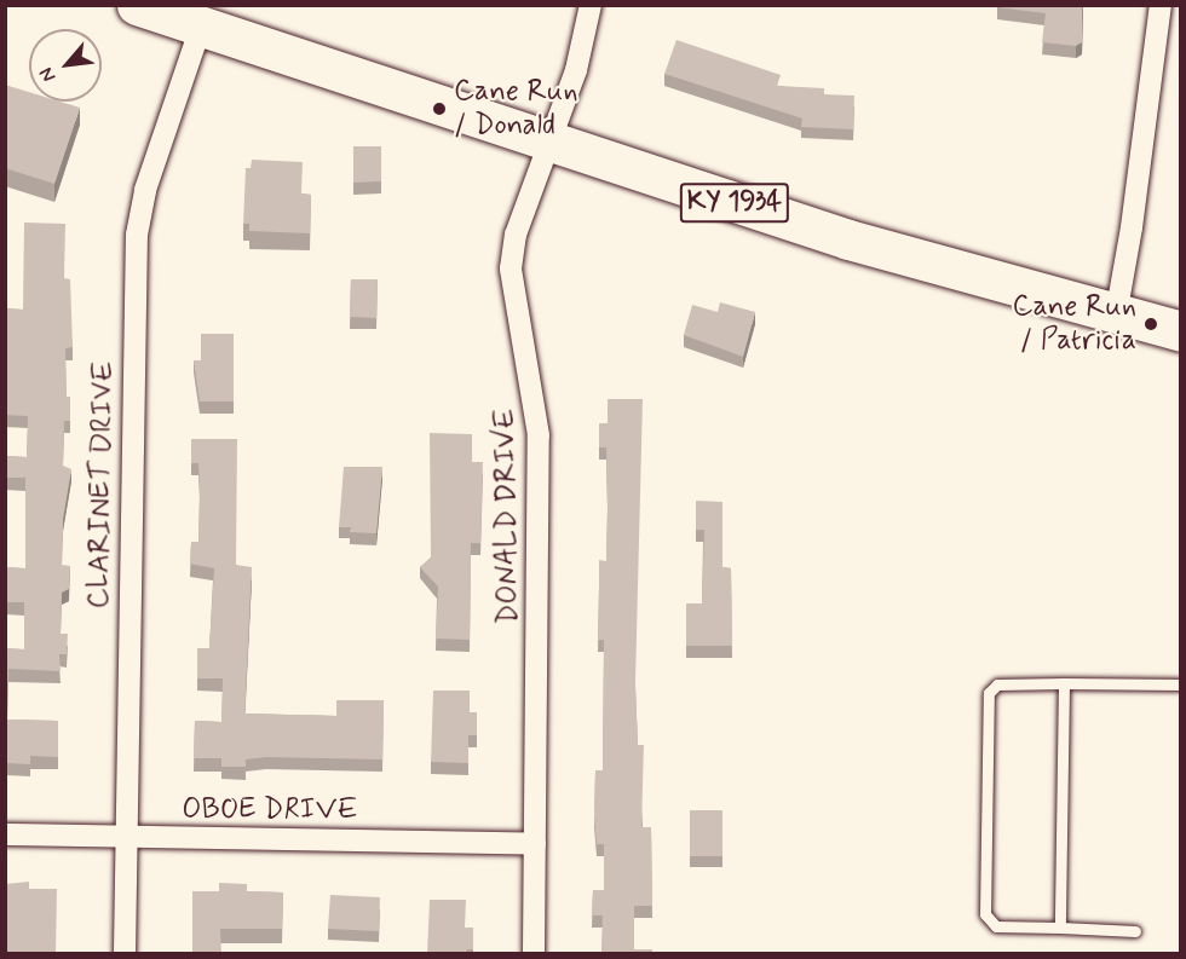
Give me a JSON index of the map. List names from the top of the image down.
{
  "streets": {
    "highway": ["KY 1934"],
    "street": ["CLARINET DRIVE", "DONALD DRIVE", "OBOE DRIVE"]
  },
  "crossings": [
    ["KY 1934", "CLARINET DRIVE"],
    ["KY 1934", "DONALD DRIVE"],
    ["CLARINET DRIVE", "OBOE DRIVE"],
    ["DONALD DRIVE", "OBOE DRIVE"]
  ],
  "places": ["Cane Run / Donald", "Cane Run / Patricia"],
  "north": "bottom left"
}
